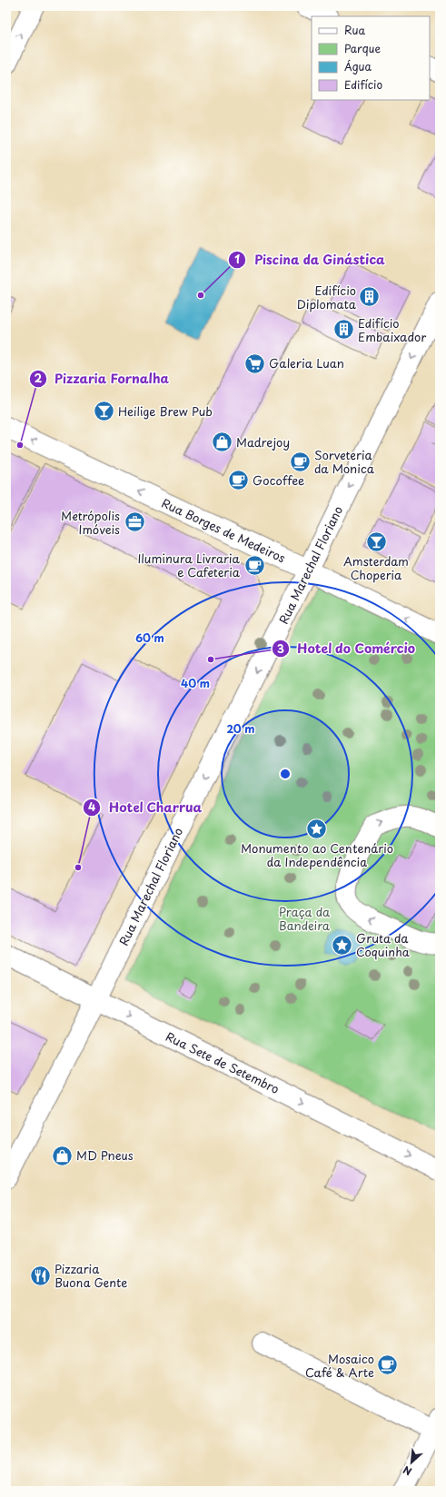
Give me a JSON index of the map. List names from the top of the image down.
{
  "streets": {
    "street": ["Rua Borges de Medeiros", "Rua Marechal Floriano", "Rua Sete de Setembro"]
  },
  "crossings": [
    ["Rua Borges de Medeiros", "Rua Marechal Floriano"],
    ["Rua Marechal Floriano", "Rua Sete de Setembro"]
  ],
  "one_way": ["Rua Borges de Medeiros", "Rua Marechal Floriano", "Rua Sete de Setembro"],
  "parks": ["Praça da Bandeira"],
  "places": {
    "other": [
      "Piscina da Ginástica",
      "Pizzaria Fornalha",
      "Hotel do Comércio",
      "Hotel Charrua"
    ],
    "building": ["Edifício Diplomata", "Edifício Embaixador"],
    "supermarket": ["Galeria Luan"],
    "bar": ["Heilige Brew Pub", "Amsterdam Choperia"],
    "shop": ["Madrejoy", "MD Pneus"],
    "cafe": [
      "Sorveteria da Monica",
      "Gocoffee",
      "Iluminura Livraria e Cafeteria",
      "Mosaico Café & Arte"
    ],
    "office": ["Metrópolis Imóveis"],
    "place": ["Monumento ao Centenário da Independência", "Gruta da Coquinha"],
    "restaurant": ["Pizzaria Buona Gente"]
  },
  "legend": [
    "Rua",
    "Parque",
    "Água",
    "Edifício"
  ],
  "north": "bottom left",
  "rings": ["60 m", "40 m", "20 m"]
}
